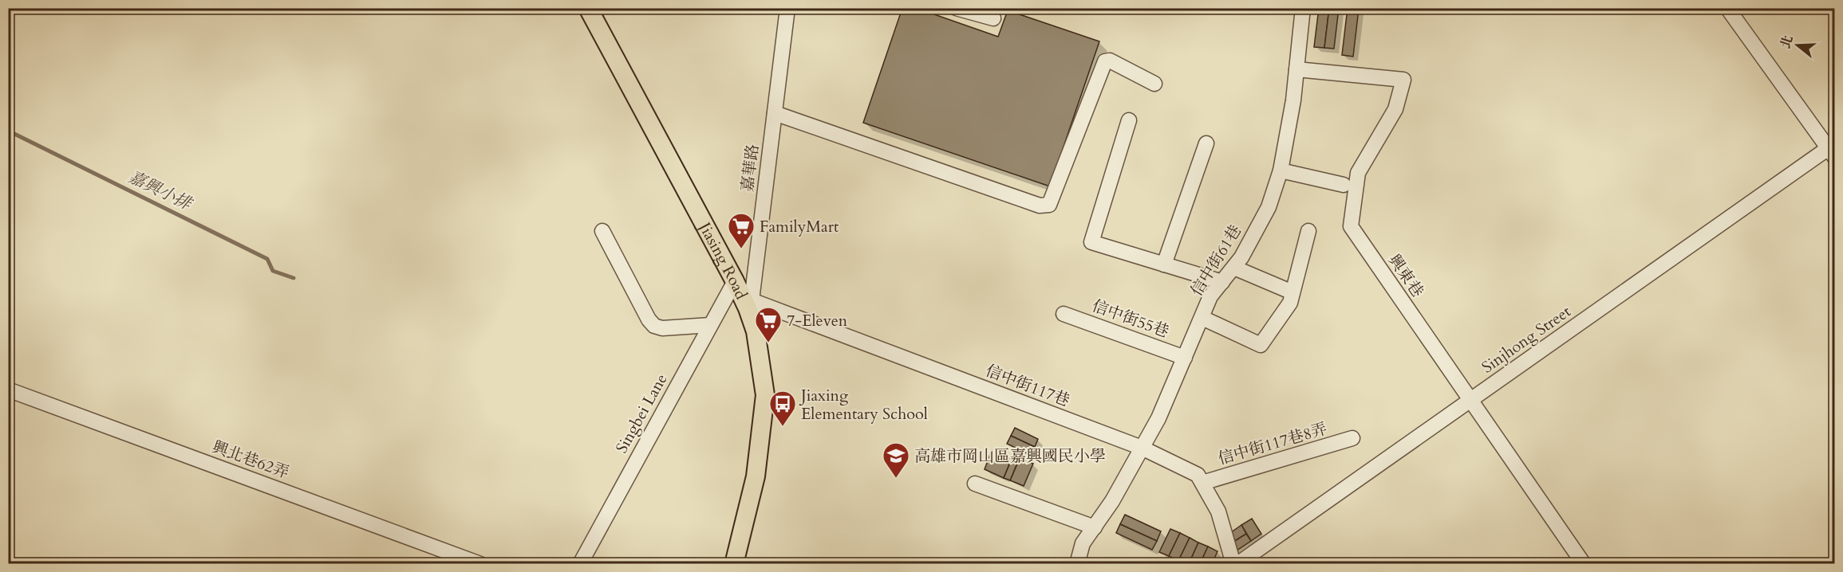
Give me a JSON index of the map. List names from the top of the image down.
{
  "streets": {
    "main road": ["Jiasing Road"],
    "street": [
      "嘉華路",
      "信中街61巷",
      "興東巷",
      "信中街55巷",
      "Sinjhong Street",
      "信中街117巷",
      "Singbei Lane",
      "信中街117巷8弄",
      "興北巷62弄"
    ]
  },
  "crossings": [
    ["嘉華路", "Jiasing Road"],
    ["嘉華路", "信中街117巷"],
    ["Jiasing Road", "Singbei Lane"],
    ["信中街61巷", "興東巷"],
    ["信中街61巷", "信中街55巷"],
    ["信中街61巷", "信中街117巷"],
    ["興東巷", "Sinjhong Street"],
    ["Sinjhong Street", "信中街117巷"],
    ["信中街117巷", "信中街117巷8弄"]
  ],
  "water": ["嘉興小排"],
  "places": {
    "supermarket": ["FamilyMart", "7-Eleven"],
    "bus stop": ["Jiaxing Elementary School"],
    "school or university": ["高雄市岡山區嘉興國民小學"]
  },
  "north": "left"
}
